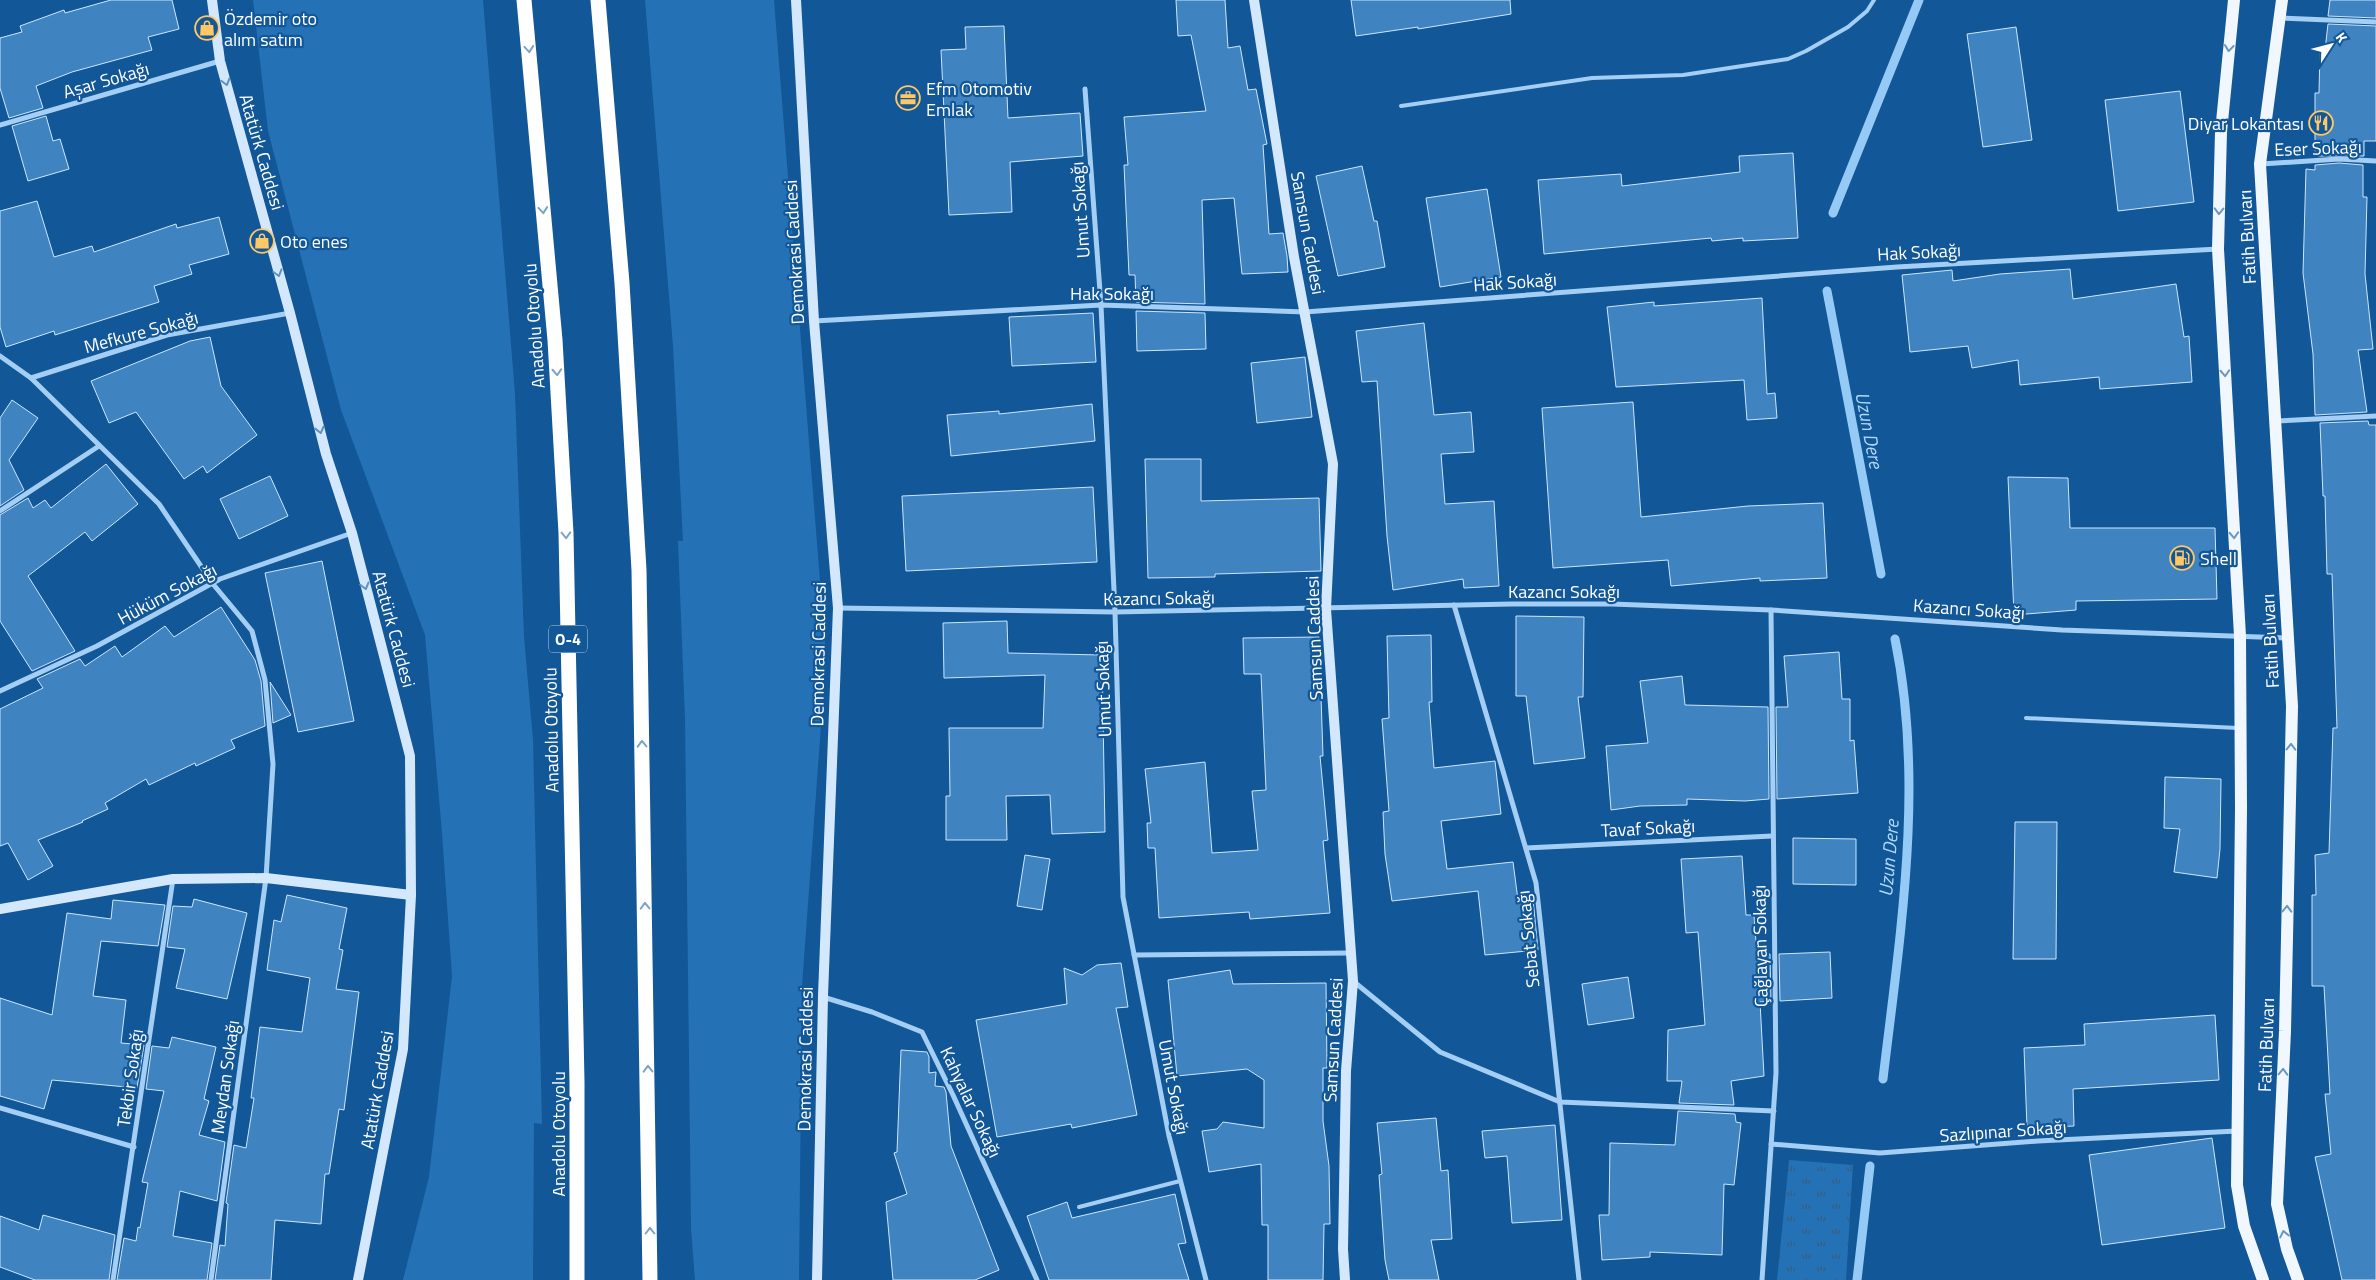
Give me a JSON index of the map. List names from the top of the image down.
{
  "streets": {
    "highway": ["Anadolu Otoyolu", "O-4"],
    "main road": ["Fatih Bulvarı"],
    "street": [
      "Aşar Sokağı",
      "Eser Sokağı",
      "Atatürk Caddesi",
      "Umut Sokağı",
      "Samsun Caddesi",
      "Demokrasi Caddesi",
      "Hak Sokağı",
      "Mefkure Sokağı",
      "Kazancı Sokağı",
      "Hüküm Sokağı",
      "Tavaf Sokağı",
      "Sebat Sokağı",
      "Çağlayan Sokağı",
      "Meydan Sokağı",
      "Tekbir Sokağı",
      "Kahyalar Sokağı",
      "Sazlıpınar Sokağı"
    ]
  },
  "crossings": [
    ["Aşar Sokağı", "Atatürk Caddesi"],
    ["Eser Sokağı", "Fatih Bulvarı"],
    ["Atatürk Caddesi", "Mefkure Sokağı"],
    ["Atatürk Caddesi", "Hüküm Sokağı"],
    ["Umut Sokağı", "Hak Sokağı"],
    ["Umut Sokağı", "Kazancı Sokağı"],
    ["Samsun Caddesi", "Hak Sokağı"],
    ["Samsun Caddesi", "Kazancı Sokağı"],
    ["Fatih Bulvarı", "Hak Sokağı"],
    ["Fatih Bulvarı", "Kazancı Sokağı"],
    ["Fatih Bulvarı", "Sazlıpınar Sokağı"],
    ["Demokrasi Caddesi", "Hak Sokağı"],
    ["Demokrasi Caddesi", "Kazancı Sokağı"],
    ["Demokrasi Caddesi", "Kahyalar Sokağı"],
    ["Mefkure Sokağı", "Meydan Sokağı"],
    ["Kazancı Sokağı", "Sebat Sokağı"],
    ["Kazancı Sokağı", "Çağlayan Sokağı"],
    ["Hüküm Sokağı", "Meydan Sokağı"],
    ["Tavaf Sokağı", "Sebat Sokağı"],
    ["Tavaf Sokağı", "Çağlayan Sokağı"],
    ["Çağlayan Sokağı", "Sazlıpınar Sokağı"]
  ],
  "one_way": ["Atatürk Caddesi"],
  "water": ["Uzun Dere"],
  "places": {
    "shop": ["Özdemir oto alım satım", "Oto enes"],
    "office": ["Efm Otomotiv Emlak"],
    "restaurant": ["Diyar Lokantası"],
    "fuel station": ["Shell"]
  },
  "north": "top right"
}
